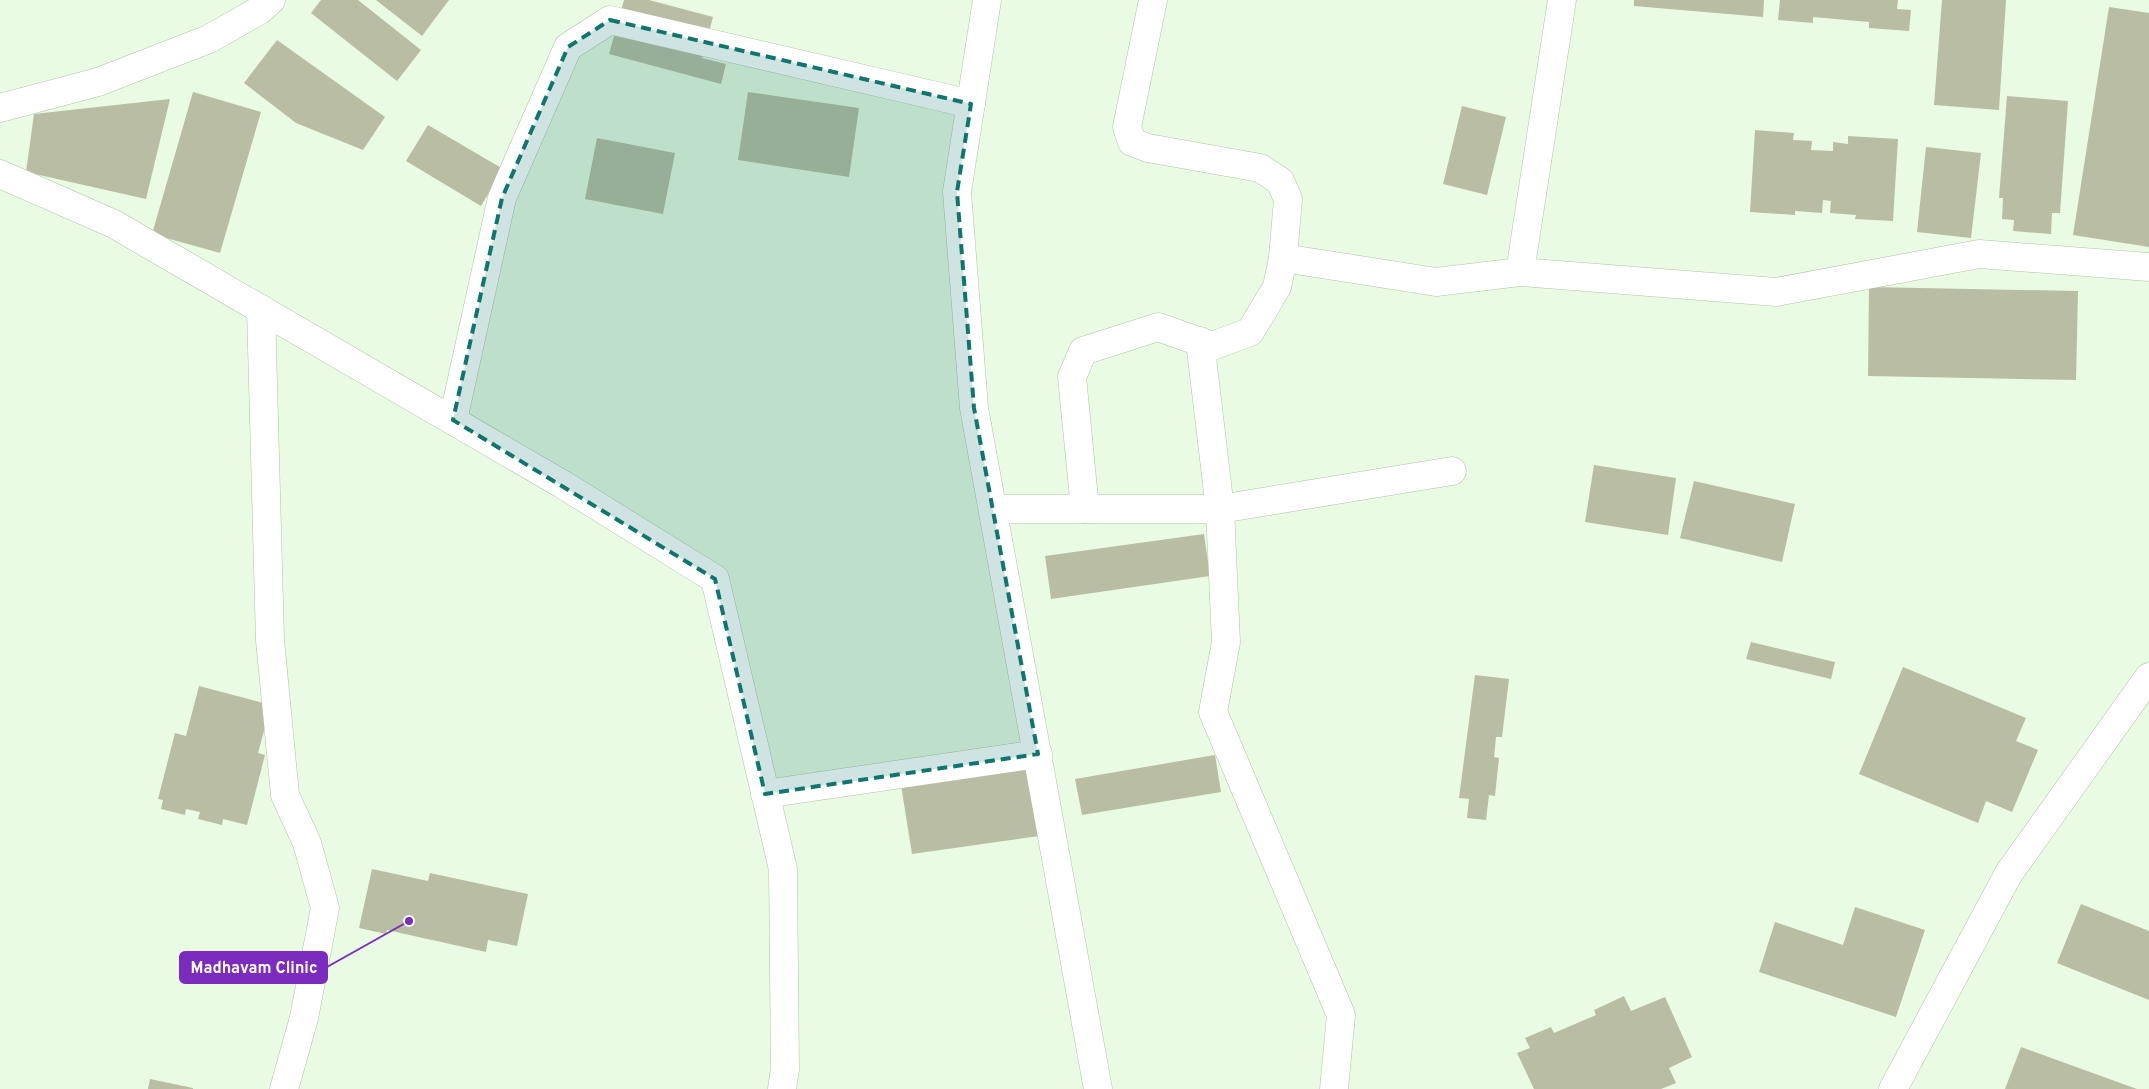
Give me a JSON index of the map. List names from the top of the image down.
{
  "places": ["Madhavam Clinic"]
}
